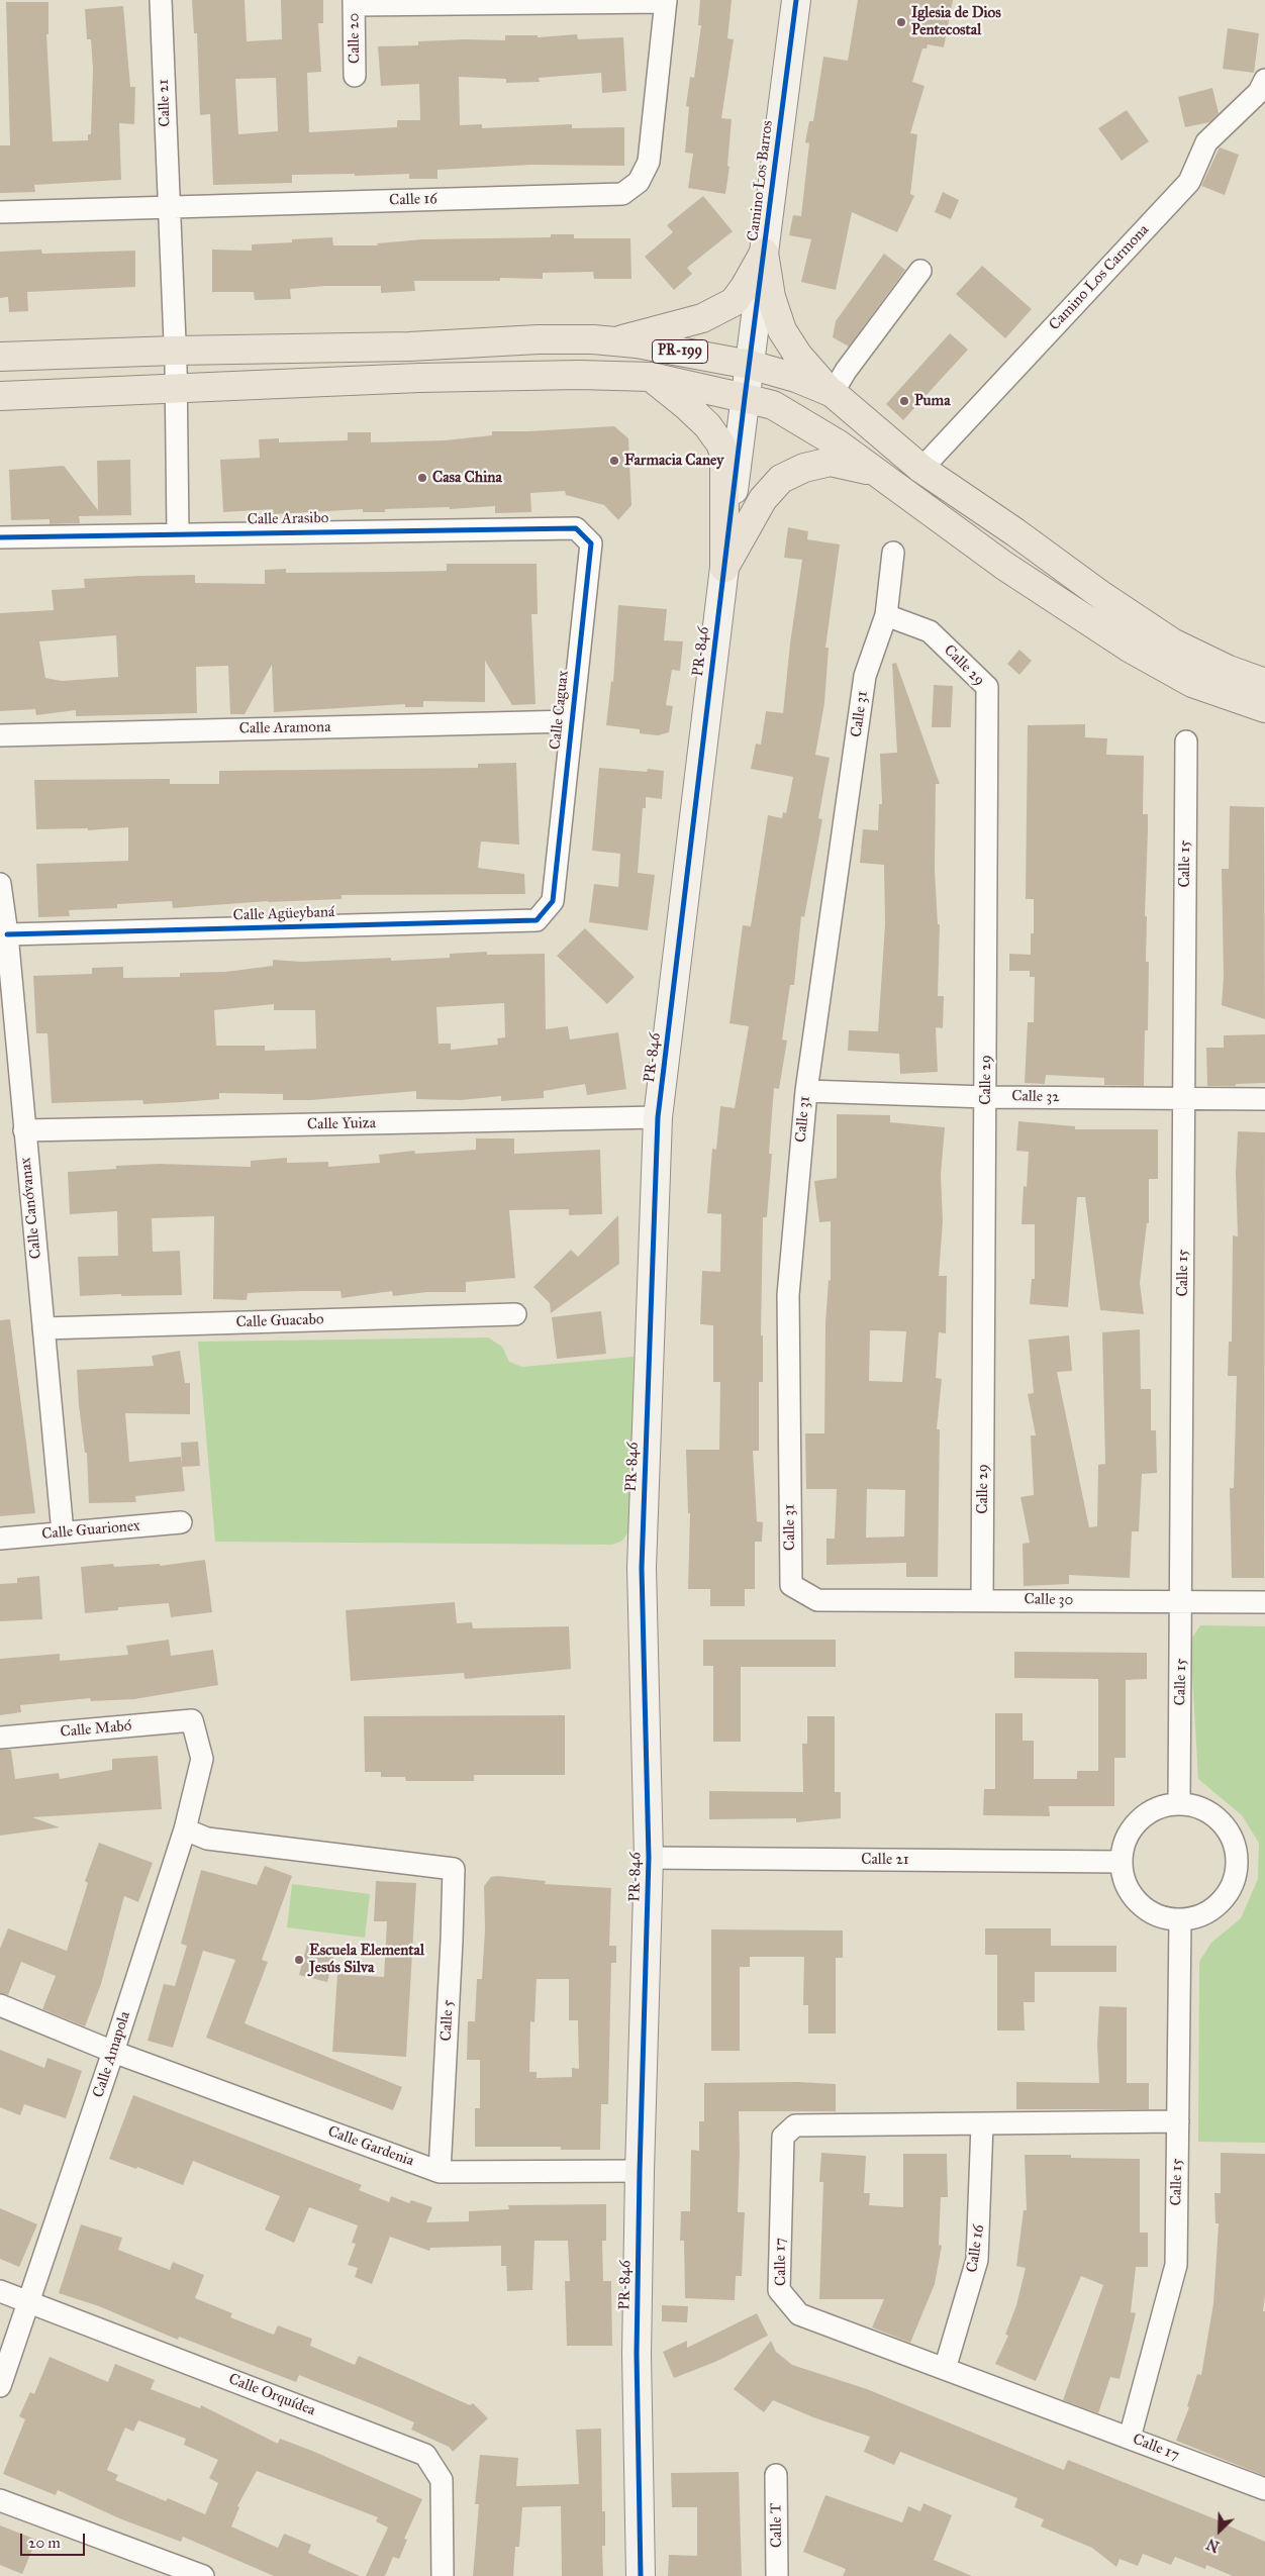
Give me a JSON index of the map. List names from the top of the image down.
{
  "streets": {
    "main road": ["PR-199"],
    "street": [
      "Calle 20",
      "Calle 21",
      "Camino Los Barros",
      "Calle 16",
      "Camino Los Carmona",
      "Calle Arasibo",
      "PR-846",
      "Calle 29",
      "Calle Caguax",
      "Calle 31",
      "Calle Aramona",
      "Calle 15",
      "Calle Agüeybaná",
      "Calle 32",
      "Calle Yuiza",
      "Calle Canóvanax",
      "Calle Guacabo",
      "Calle Guarionex",
      "Calle 30",
      "Calle Mabó",
      "Calle 5",
      "Calle Amapola",
      "Calle Gardenia",
      "Calle 17",
      "Calle Orquídea",
      "Calle T"
    ]
  },
  "crossings": [
    ["Calle 21", "Calle 16"],
    ["Calle 21", "PR-199"],
    ["Calle 21", "Calle Arasibo"],
    ["Calle 21", "PR-846"],
    ["Calle 21", "Calle 15"],
    ["Camino Los Barros", "PR-199"],
    ["Camino Los Barros", "PR-846"],
    ["Calle 16", "Calle 17"],
    ["Camino Los Carmona", "PR-199"],
    ["PR-199", "PR-846"],
    ["Calle Arasibo", "Calle Caguax"],
    ["PR-846", "Calle Yuiza"],
    ["PR-846", "Calle Gardenia"],
    ["Calle 29", "Calle 31"],
    ["Calle 29", "Calle 32"],
    ["Calle 29", "Calle 30"],
    ["Calle Caguax", "Calle Aramona"],
    ["Calle Caguax", "Calle Agüeybaná"],
    ["Calle 31", "Calle 32"],
    ["Calle 31", "Calle 30"],
    ["Calle 15", "Calle 32"],
    ["Calle 15", "Calle 30"],
    ["Calle 15", "Calle 17"],
    ["Calle Agüeybaná", "Calle Canóvanax"],
    ["Calle Yuiza", "Calle Canóvanax"],
    ["Calle Canóvanax", "Calle Guacabo"],
    ["Calle Canóvanax", "Calle Guarionex"],
    ["Calle Mabó", "Calle Amapola"],
    ["Calle 5", "Calle Amapola"],
    ["Calle 5", "Calle Gardenia"],
    ["Calle Amapola", "Calle Gardenia"],
    ["Calle Amapola", "Calle Orquídea"]
  ],
  "places": [
    "Iglesia de Dios Pentecostal",
    "Puma",
    "Farmacia Caney",
    "Casa China",
    "Escuela Elemental Jesús Silva"
  ],
  "scale_bar": "20 m",
  "north": "bottom left"
}
